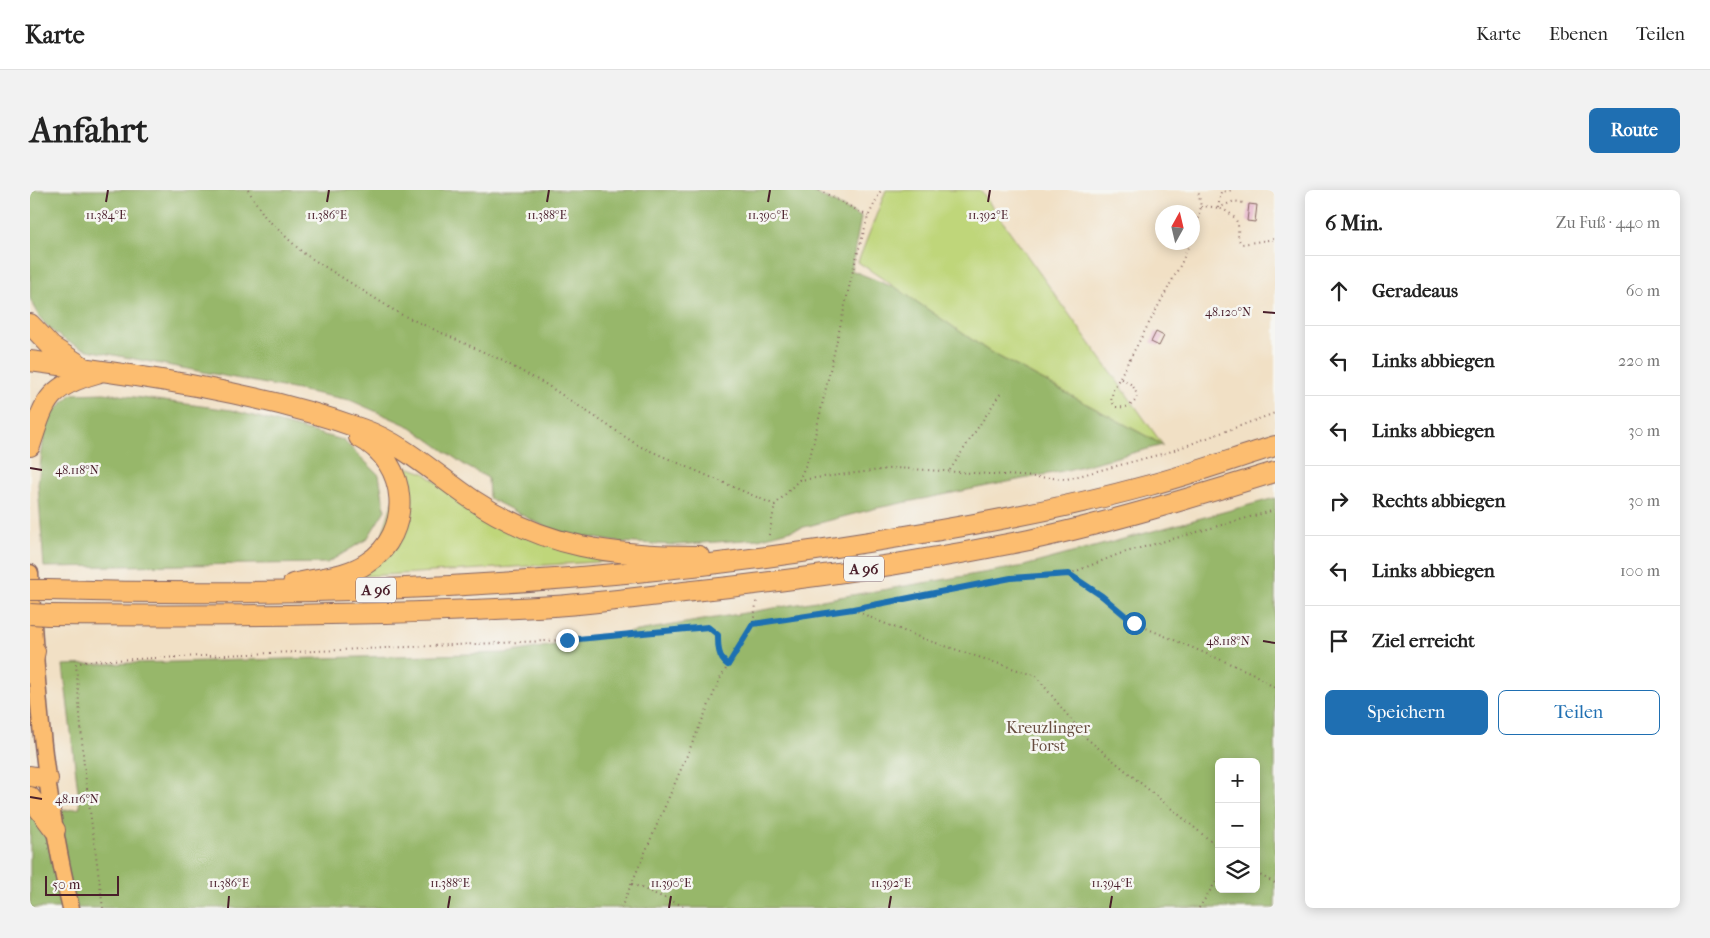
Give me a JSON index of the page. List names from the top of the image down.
{
  "streets": {
    "highway": ["A 96"]
  },
  "parks": ["Kreuzlinger Forst"],
  "scale_bar": "50 m",
  "north": "top",
  "page": {
    "header": "Karte",
    "nav": ["Karte", "Ebenen", "Teilen"],
    "buttons": [
      "Route",
      ["Speichern", "Teilen"]
    ],
    "title": "Anfahrt",
    "heading": ["6 Min.", "Zu Fuß · 440 m"],
    "list": [
      ["Geradeaus", "60 m"],
      ["Links abbiegen", "220 m"],
      ["Links abbiegen", "30 m"],
      ["Rechts abbiegen", "30 m"],
      ["Links abbiegen", "100 m"],
      "Ziel erreicht"
    ],
    "map_buttons": ["+", "−"],
    "scale": "50 m"
  },
  "coordinates": [
    "11.384°E",
    "11.386°E",
    "11.388°E",
    "11.390°E",
    "11.392°E",
    "48.120°N",
    "48.118°N",
    "48.116°N",
    "11.394°E"
  ]
}
